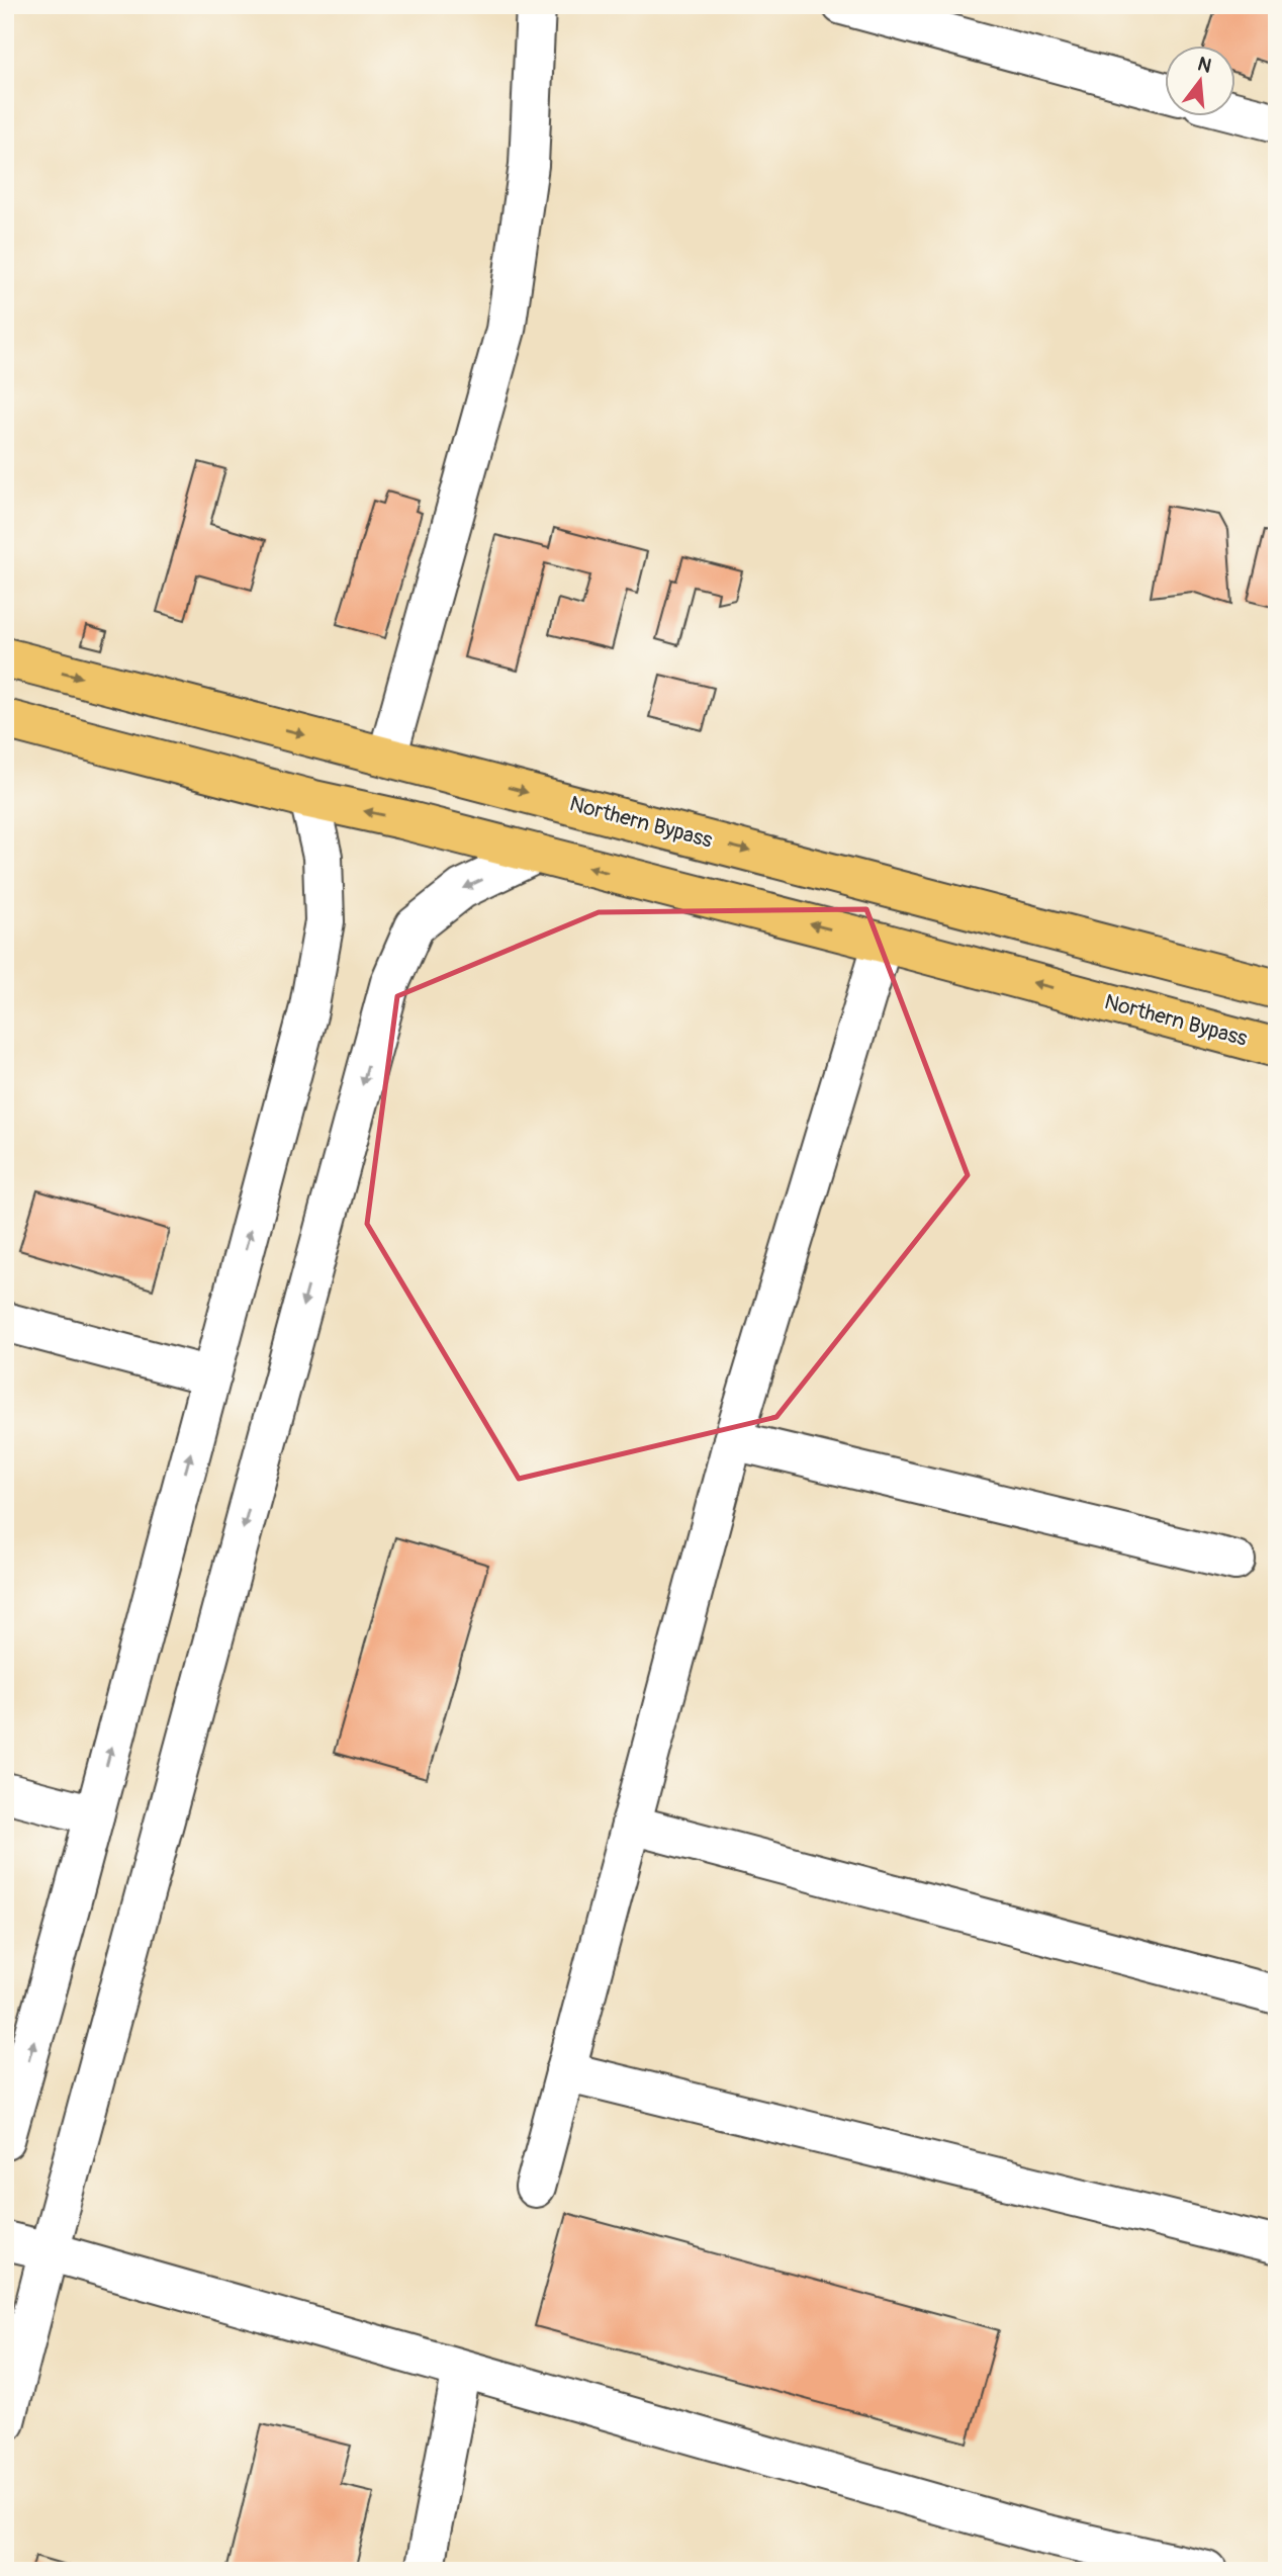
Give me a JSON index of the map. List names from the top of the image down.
{
  "streets": {
    "main road": ["Northern Bypass"]
  },
  "north": "top"
}
